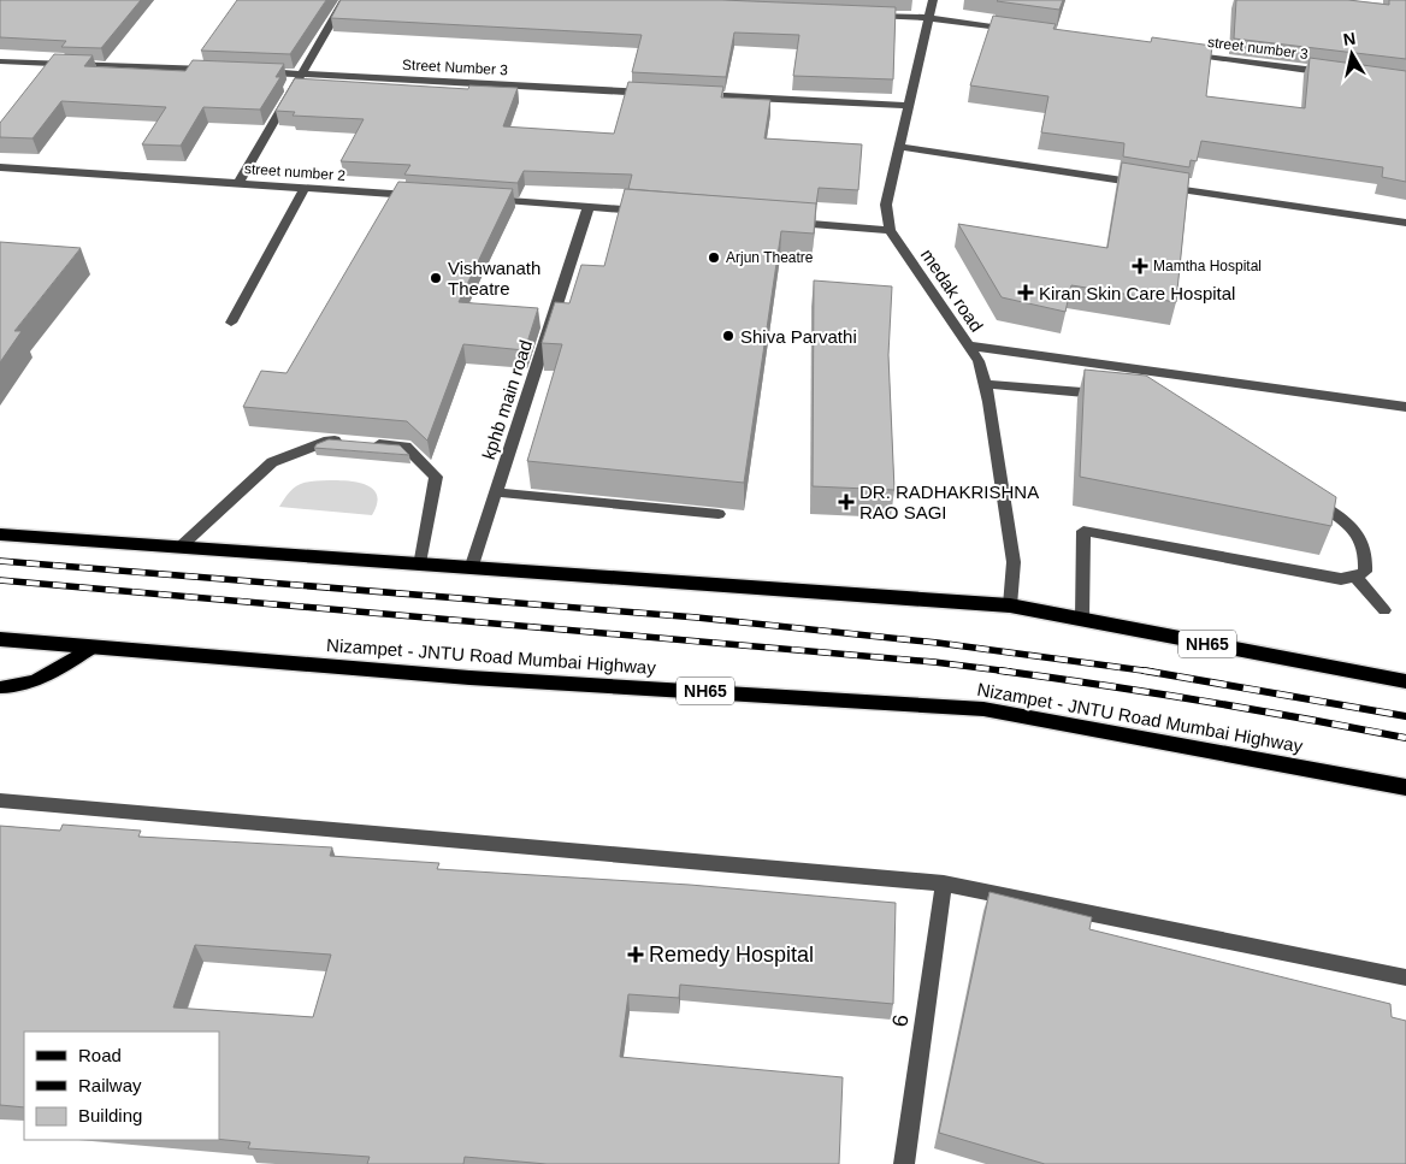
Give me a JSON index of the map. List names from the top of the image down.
{
  "streets": {
    "highway": ["NH65", "Nizampet - JNTU Road Mumbai Highway"],
    "street": [
      "street number 3",
      "Street Number 3",
      "street number 2",
      "medak road",
      "kphb main road",
      "6"
    ]
  },
  "crossings": [
    ["medak road", "NH65"],
    ["kphb main road", "NH65"]
  ],
  "places": {
    "other": ["Arjun Theatre", "Vishwanath Theatre", "Shiva Parvathi"],
    "health": [
      "Mamtha Hospital",
      "Kiran Skin Care Hospital",
      "DR. RADHAKRISHNA RAO SAGI",
      "Remedy Hospital"
    ]
  },
  "legend": ["Road", "Railway", "Building"],
  "north": "top"
}
